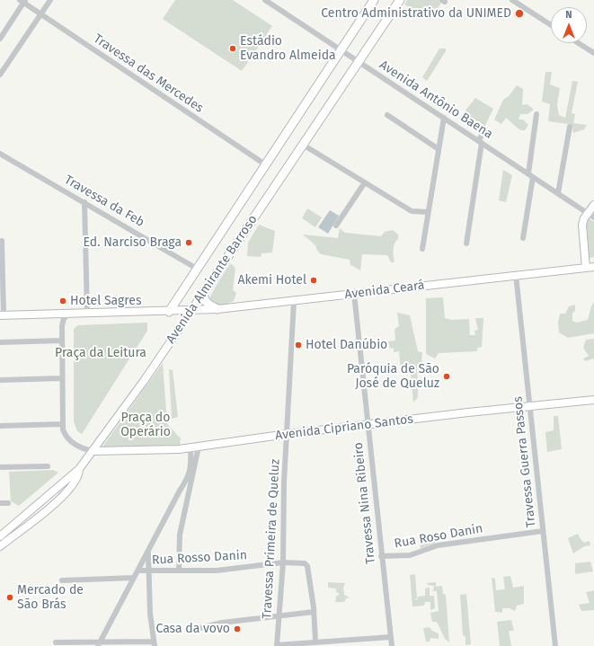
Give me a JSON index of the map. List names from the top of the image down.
{
  "streets": {
    "highway": ["Avenida Almirante Barroso"],
    "main road": ["Avenida Ceará", "Avenida Cipriano Santos"],
    "street": [
      "Travessa das Mercedes",
      "Avenida Antônio Baena",
      "Travessa da Feb",
      "Travessa Guerra Passos",
      "Travessa Nina Ribeiro",
      "Rua Roso Danin",
      "Travessa Primeira de Queluz",
      "Rua Rosso Danin"
    ]
  },
  "crossings": [
    ["Travessa das Mercedes", "Avenida Almirante Barroso"],
    ["Avenida Antônio Baena", "Avenida Almirante Barroso"],
    ["Travessa da Feb", "Avenida Almirante Barroso"],
    ["Avenida Almirante Barroso", "Avenida Ceará"],
    ["Avenida Almirante Barroso", "Avenida Cipriano Santos"],
    ["Avenida Ceará", "Travessa Guerra Passos"],
    ["Avenida Ceará", "Travessa Nina Ribeiro"],
    ["Avenida Ceará", "Travessa Primeira de Queluz"],
    ["Avenida Cipriano Santos", "Travessa Guerra Passos"],
    ["Avenida Cipriano Santos", "Travessa Nina Ribeiro"],
    ["Avenida Cipriano Santos", "Travessa Primeira de Queluz"],
    ["Travessa Guerra Passos", "Rua Roso Danin"],
    ["Travessa Nina Ribeiro", "Rua Roso Danin"],
    ["Travessa Primeira de Queluz", "Rua Rosso Danin"]
  ],
  "parks": ["Praça da Leitura", "Praça do Operário"],
  "places": [
    "Centro Administrativo da UNIMED",
    "Estádio Evandro Almeida",
    "Ed. Narciso Braga",
    "Akemi Hotel",
    "Hotel Sagres",
    "Hotel Danúbio",
    "Paróquia de São José de Queluz",
    "Mercado de São Brás",
    "Casa da vovo"
  ],
  "north": "top"
}
